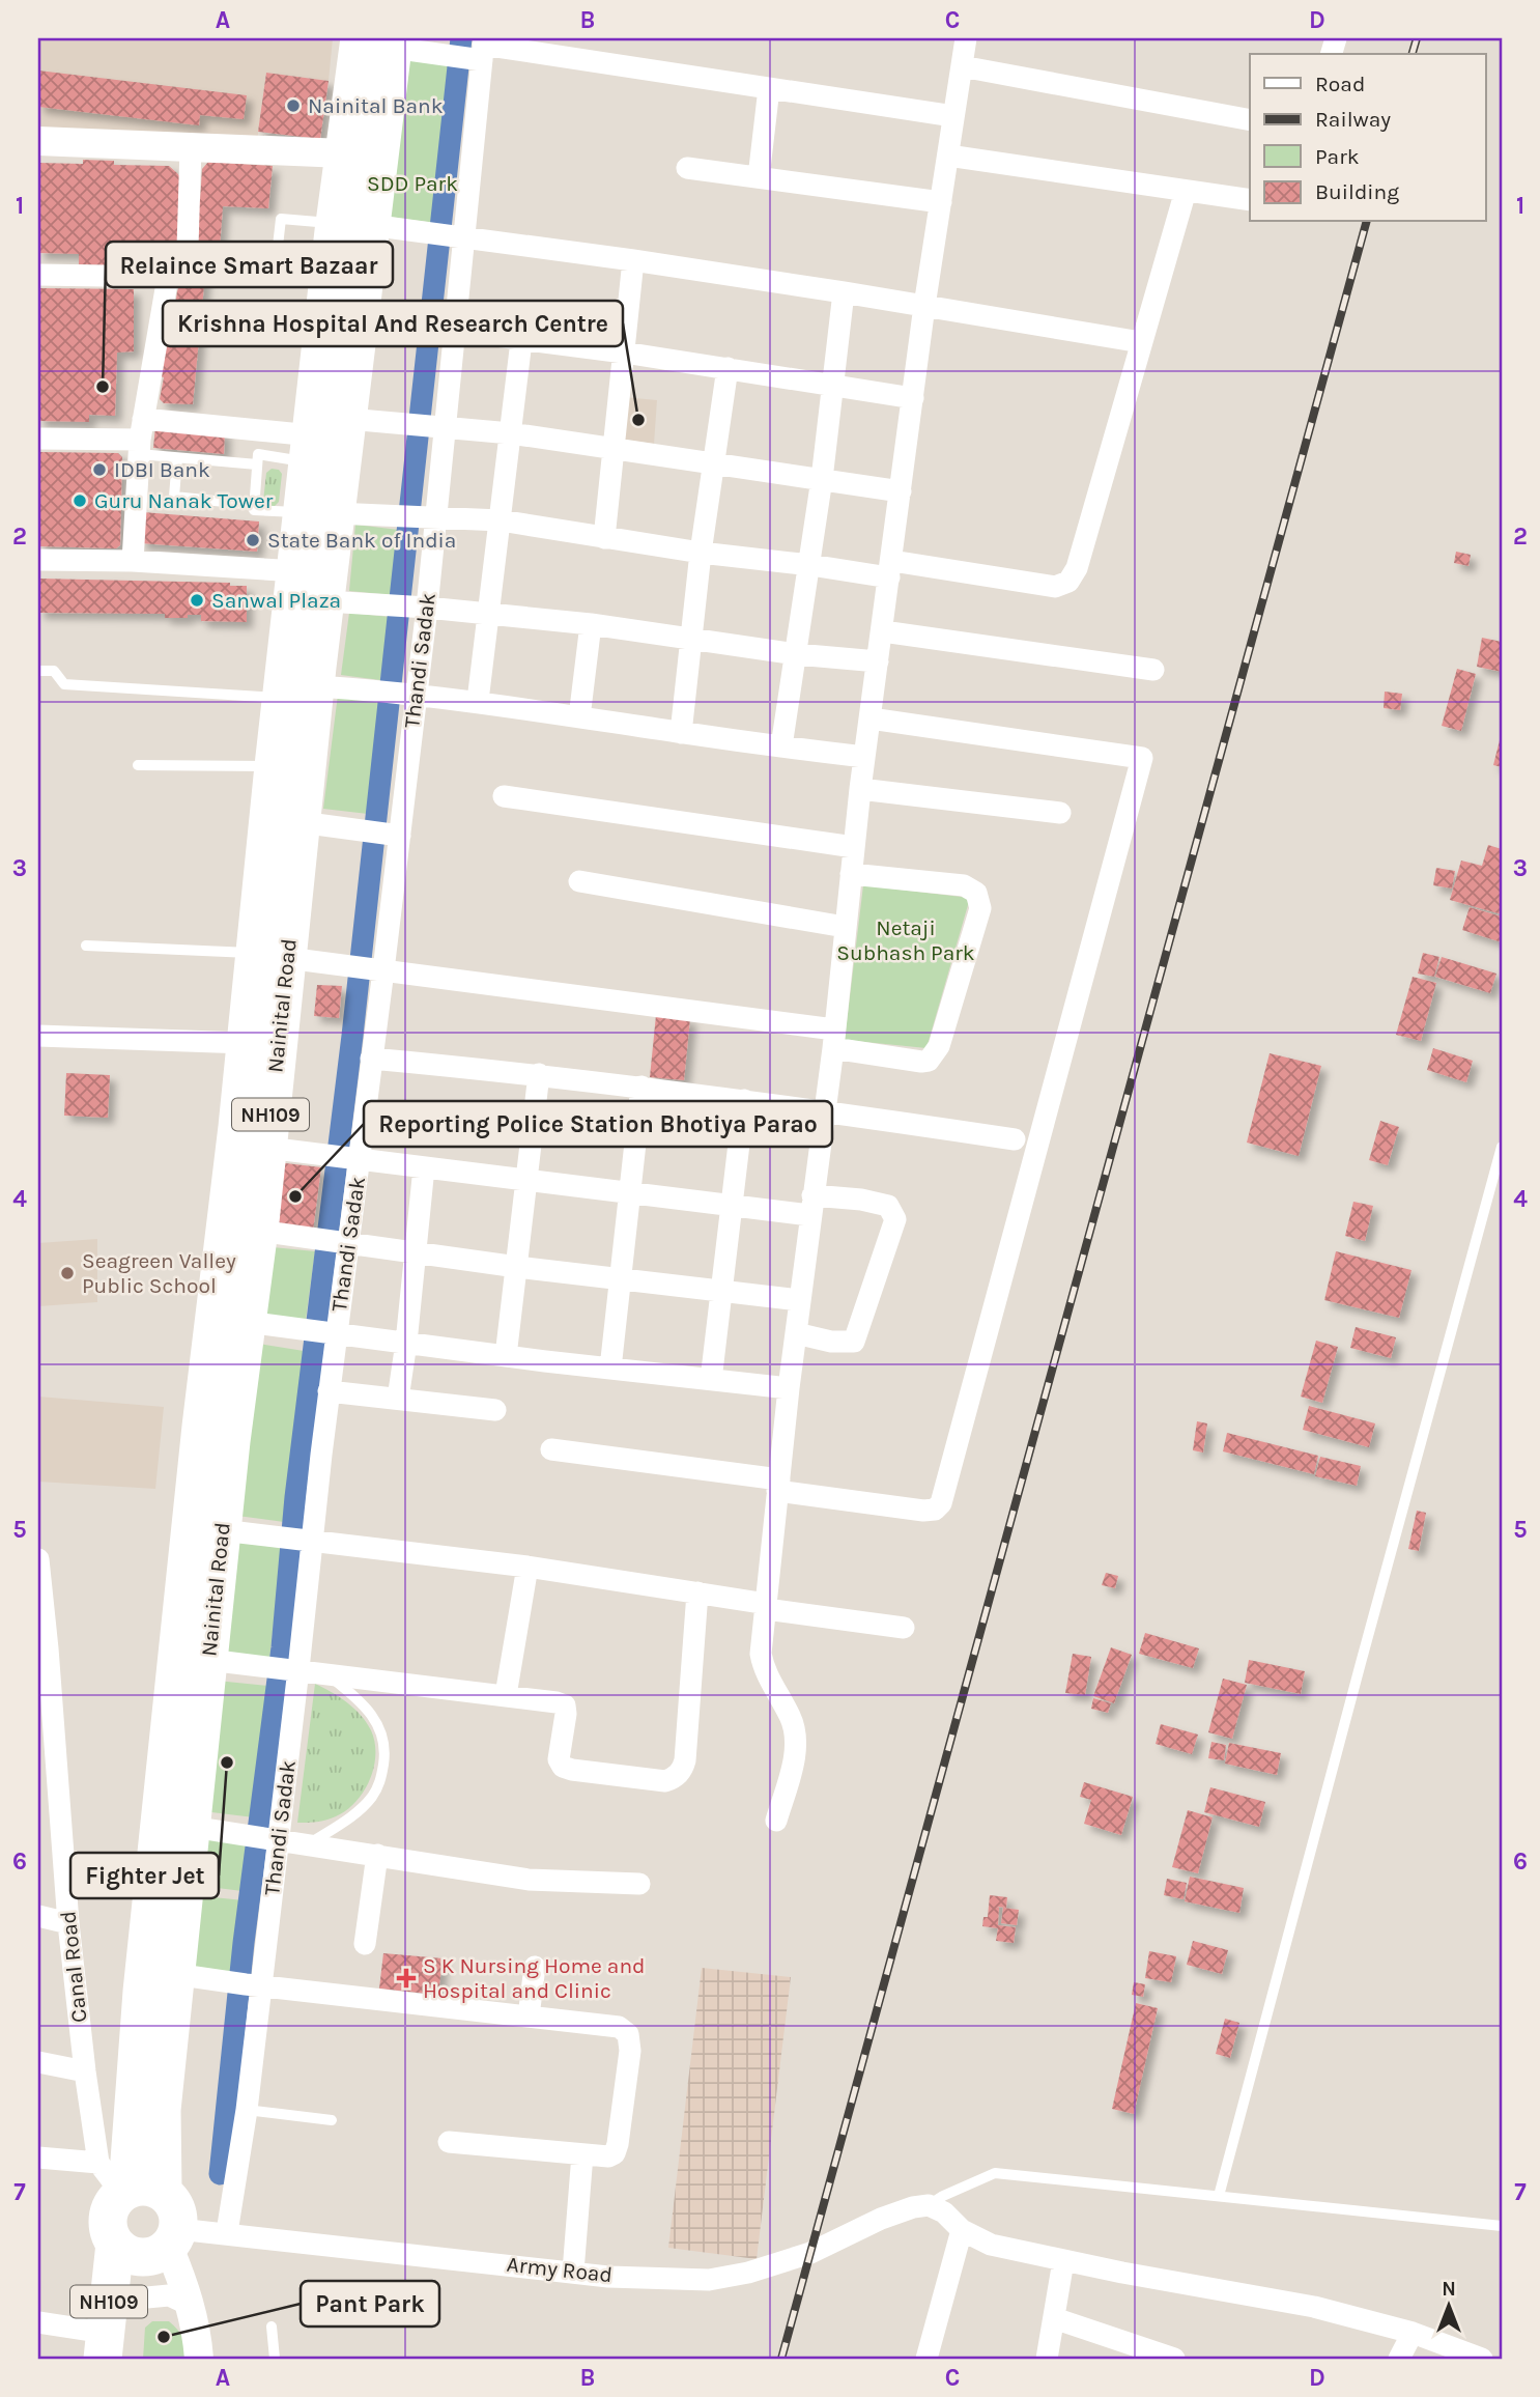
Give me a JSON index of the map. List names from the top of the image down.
{
  "streets": {
    "highway": ["Nainital Road", "NH109"],
    "street": ["Thandi Sadak", "Canal Road", "Army Road"]
  },
  "crossings": [
    ["Thandi Sadak", "Army Road"],
    ["Nainital Road", "Canal Road"],
    ["NH109", "Army Road"]
  ],
  "parks": ["SDD Park", "Netaji Subhash Park"],
  "places": {
    "other": [
      "Nainital Bank",
      "Relaince Smart Bazaar",
      "Krishna Hospital And Research Centre",
      "IDBI Bank",
      "Guru Nanak Tower",
      "State Bank of India",
      "Sanwal Plaza",
      "Reporting Police Station Bhotiya Parao",
      "Seagreen Valley Public School",
      "Fighter Jet",
      "Pant Park"
    ],
    "health": ["S K Nursing Home and Hospital and Clinic"]
  },
  "legend": [
    "Road",
    "Railway",
    "Park",
    "Building"
  ],
  "north": "top",
  "grid": {
    "columns": [
      "A",
      "B",
      "C",
      "D"
    ],
    "rows": [
      "1",
      "2",
      "3",
      "4",
      "5",
      "6",
      "7"
    ]
  }
}
